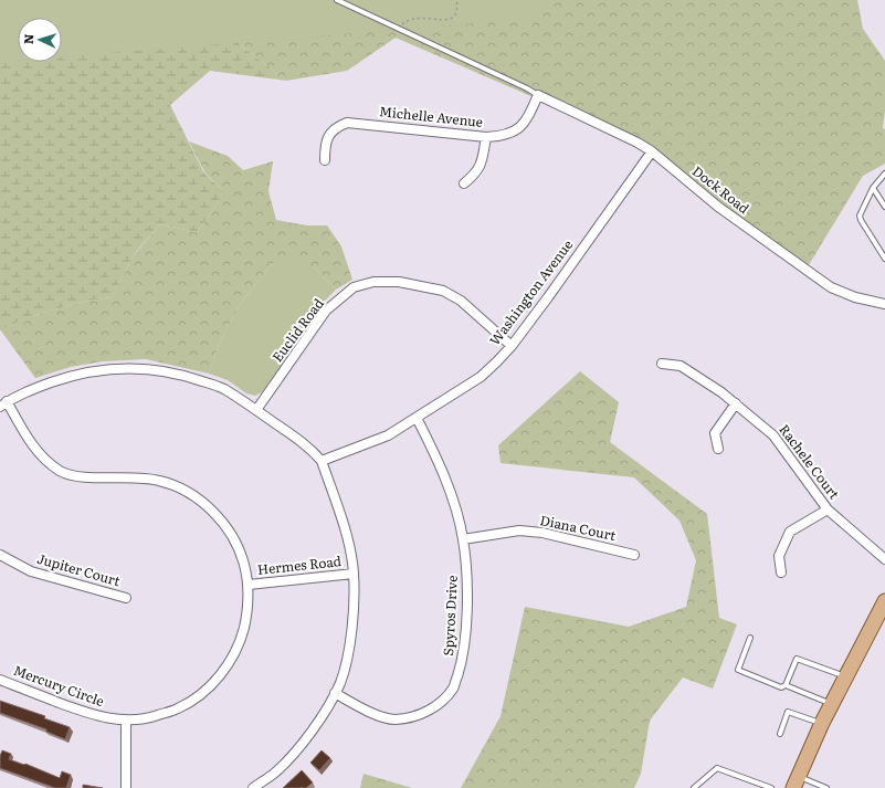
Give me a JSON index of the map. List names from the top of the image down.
{
  "streets": {
    "street": [
      "Michelle Avenue",
      "Dock Road",
      "Washington Avenue",
      "Euclid Road",
      "Rachele Court",
      "Diana Court",
      "Hermes Road",
      "Jupiter Court",
      "Spyros Drive",
      "Mercury Circle"
    ]
  },
  "crossings": [
    ["Michelle Avenue", "Dock Road"],
    ["Dock Road", "Washington Avenue"],
    ["Washington Avenue", "Euclid Road"],
    ["Washington Avenue", "Spyros Drive"],
    ["Diana Court", "Spyros Drive"],
    ["Hermes Road", "Mercury Circle"]
  ],
  "north": "left"
}
